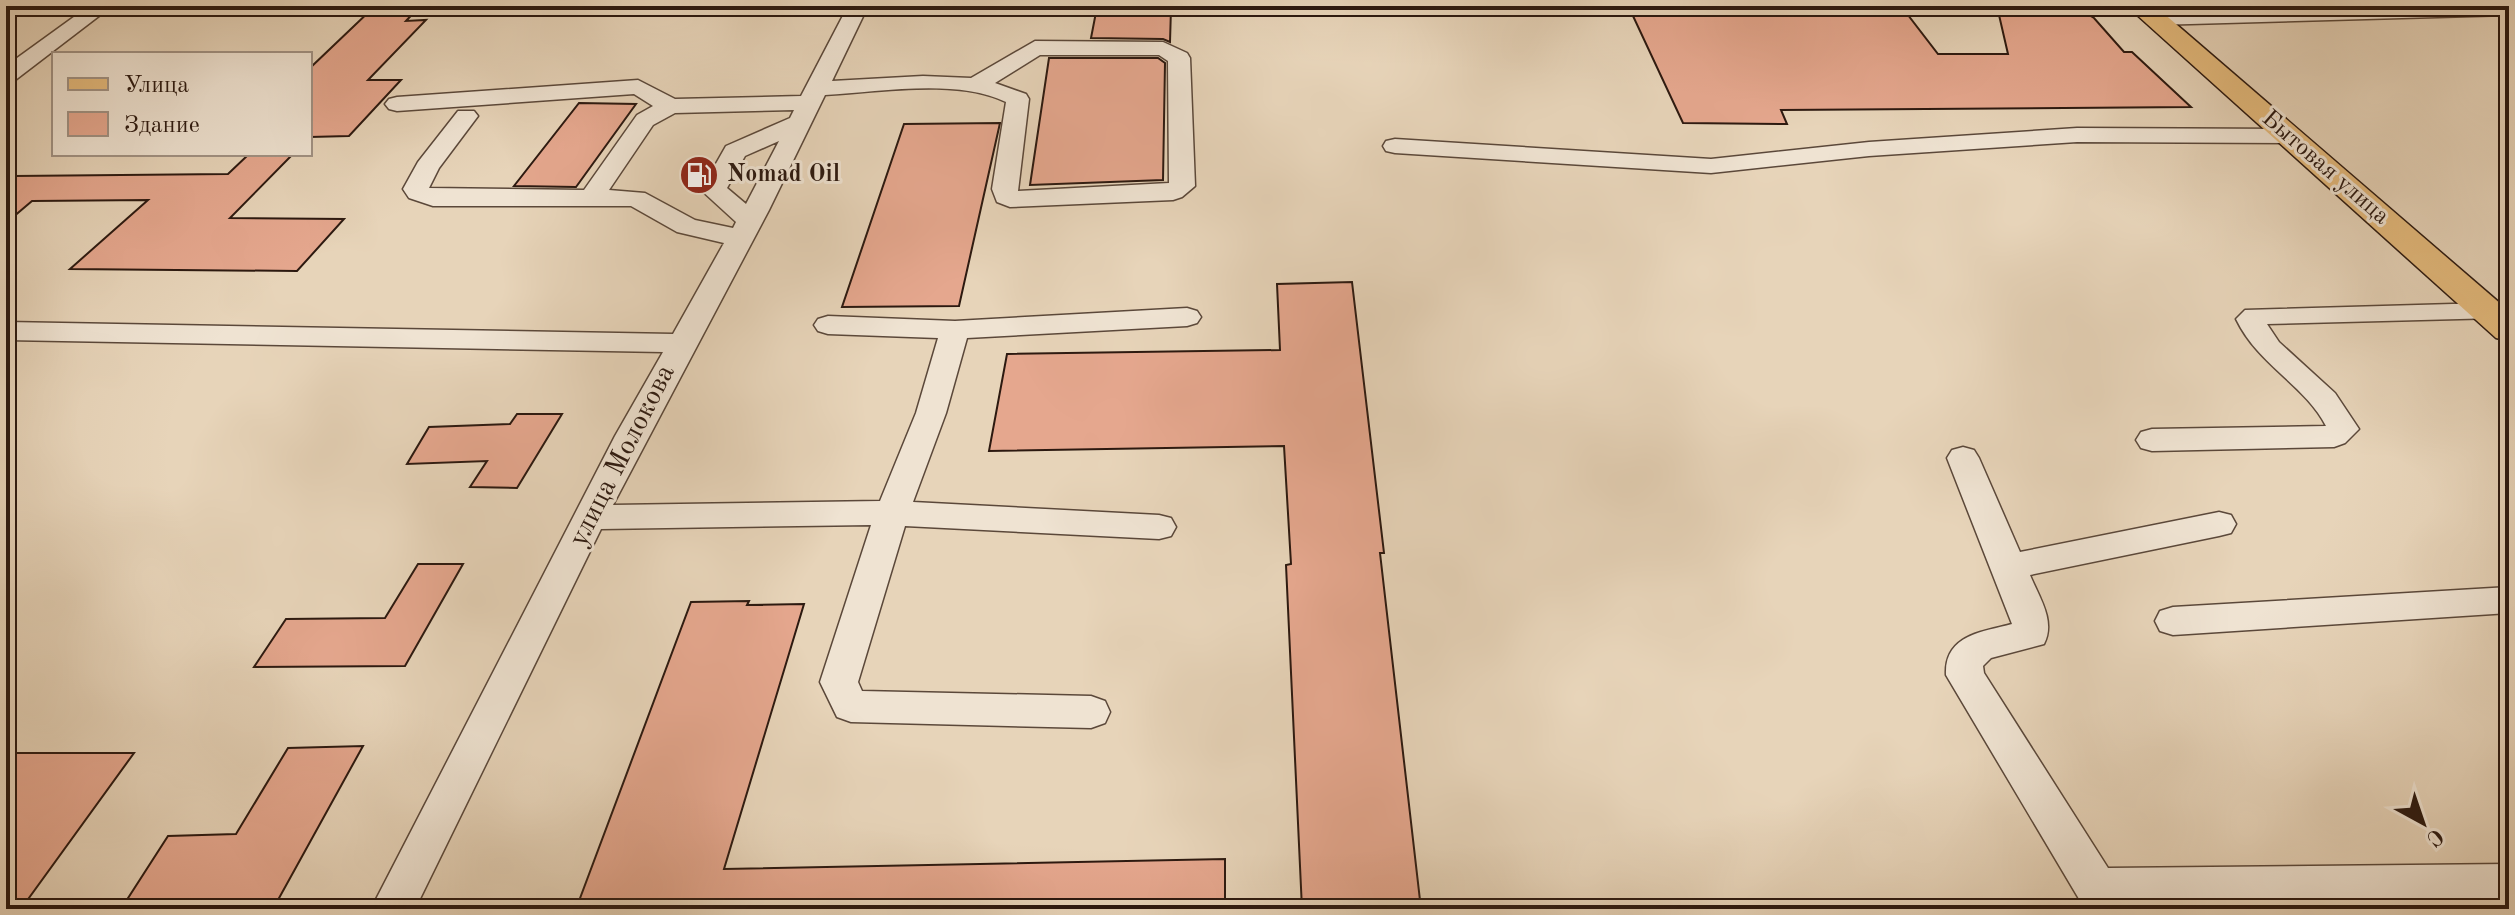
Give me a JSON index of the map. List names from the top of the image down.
{
  "streets": {
    "main road": ["Бытовая улица"],
    "street": ["улица Молокова"]
  },
  "places": {
    "fuel station": ["Nomad Oil"]
  },
  "legend": ["Улица", "Здание"],
  "north": "bottom right"
}
